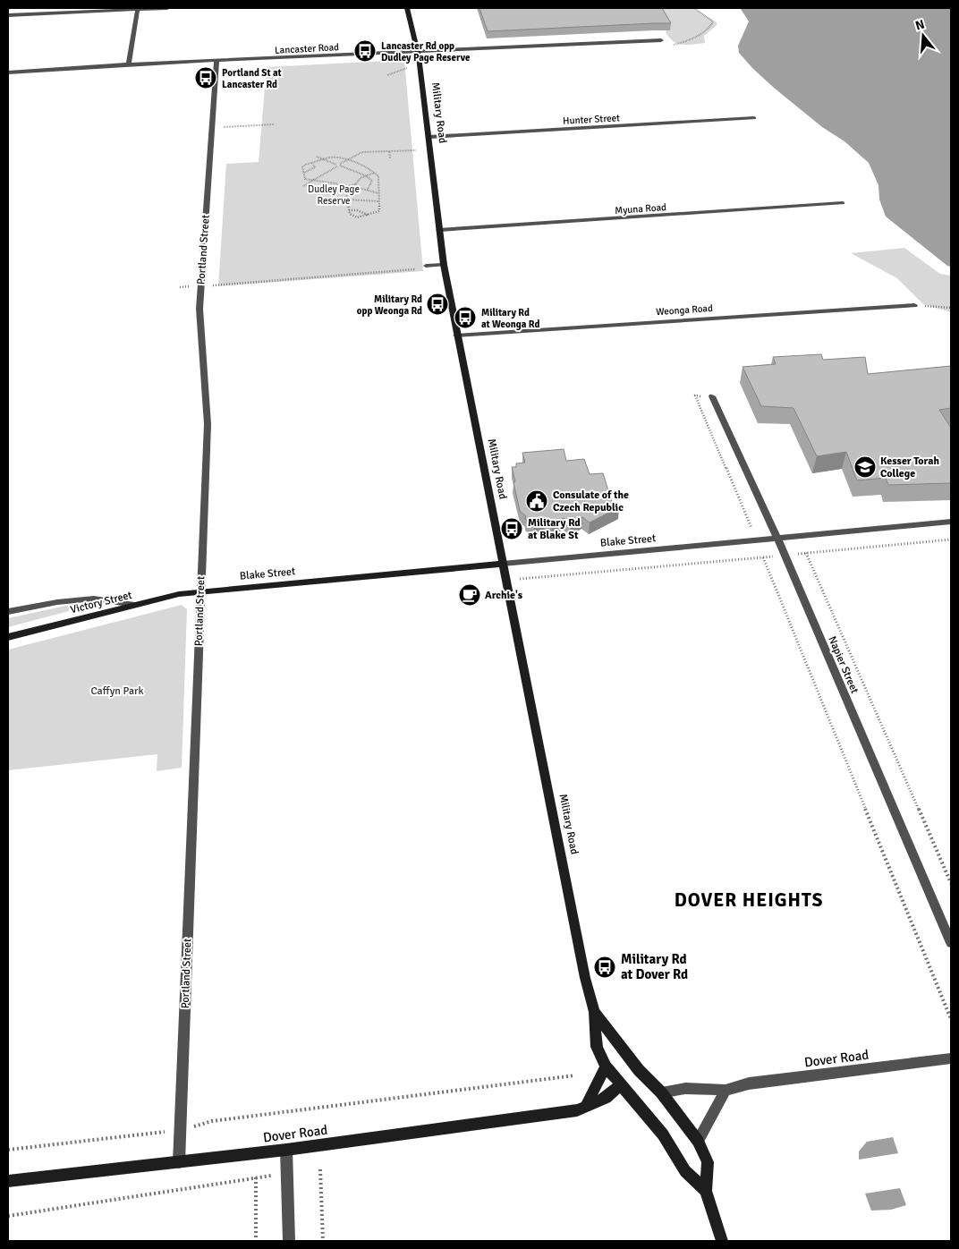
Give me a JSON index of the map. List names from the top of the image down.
{
  "streets": {
    "street": [
      "Lancaster Road",
      "Military Road",
      "Hunter Street",
      "Myuna Road",
      "Portland Street",
      "Weonga Road",
      "Blake Street",
      "Victory Street",
      "Napier Street",
      "Dover Road"
    ]
  },
  "crossings": [
    ["Lancaster Road", "Military Road"],
    ["Lancaster Road", "Portland Street"],
    ["Military Road", "Hunter Street"],
    ["Military Road", "Myuna Road"],
    ["Military Road", "Weonga Road"],
    ["Military Road", "Blake Street"],
    ["Military Road", "Dover Road"],
    ["Portland Street", "Blake Street"],
    ["Portland Street", "Victory Street"],
    ["Portland Street", "Dover Road"],
    ["Blake Street", "Victory Street"],
    ["Blake Street", "Napier Street"]
  ],
  "districts": ["DOVER HEIGHTS"],
  "parks": ["Dudley Page Reserve", "Caffyn Park"],
  "places": {
    "bus stop": [
      "Lancaster Rd opp Dudley Page Reserve",
      "Portland St at Lancaster Rd",
      "Military Rd opp Weonga Rd",
      "Military Rd at Weonga Rd",
      "Military Rd at Blake St",
      "Military Rd at Dover Rd"
    ],
    "school or university": ["Kesser Torah College"],
    "public building": ["Consulate of the Czech Republic"],
    "cafe": ["Archie's"]
  },
  "north": "top"
}
